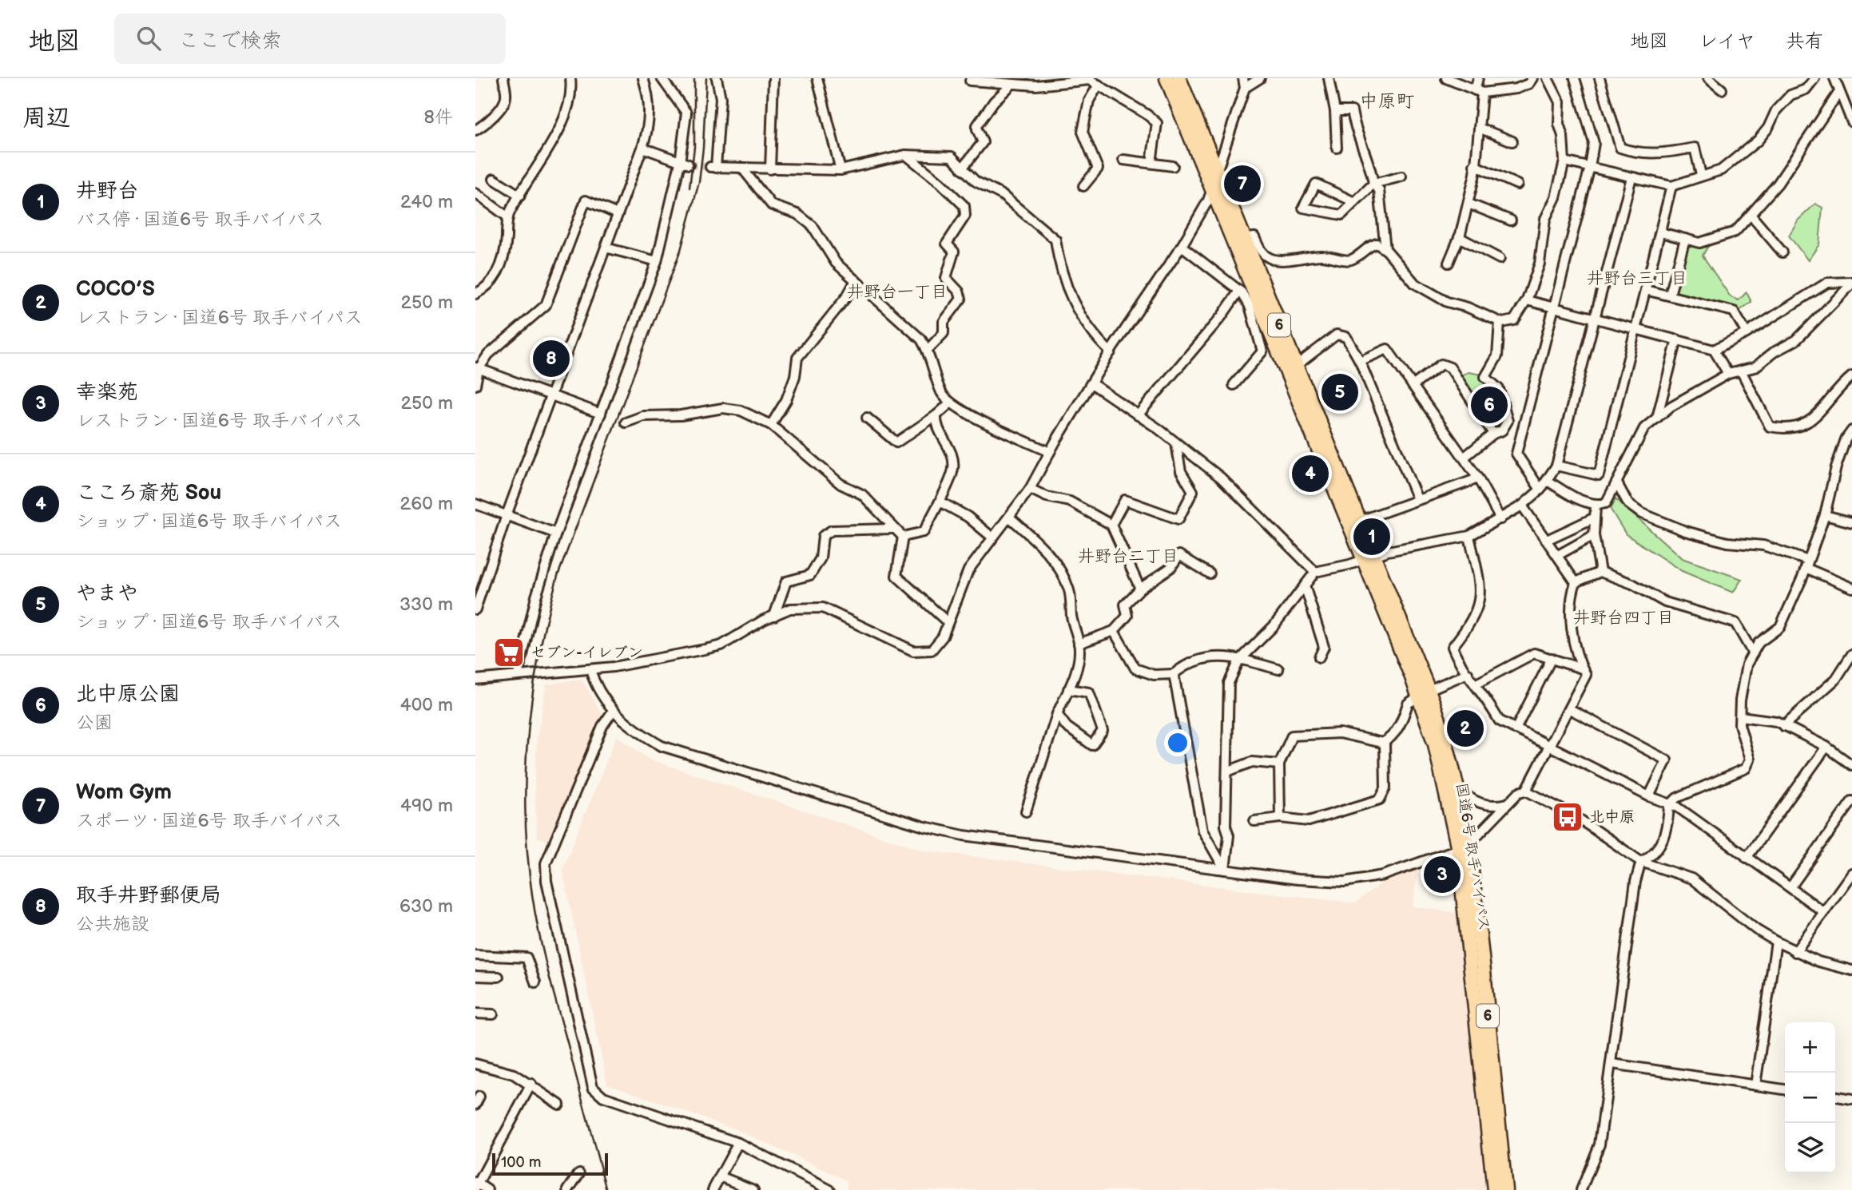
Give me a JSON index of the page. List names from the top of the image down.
{
  "streets": {
    "highway": ["6", "国道6号 取手バイパス"]
  },
  "districts": [
    "中原町",
    "井野台三丁目",
    "井野台一丁目",
    "井野台二丁目",
    "井野台四丁目"
  ],
  "places": {
    "supermarket": ["セブン-イレブン"],
    "bus stop": ["北中原"]
  },
  "scale_bar": "100 m",
  "page": {
    "header": "地図",
    "search": "ここで検索",
    "nav": ["地図", "レイヤ", "共有"],
    "heading": ["周辺", "8件"],
    "list": [
      {
        "mark": "1",
        "name": "井野台",
        "note": "バス停 · 国道6号 取手バイパス",
        "value": "240 m"
      },
      {
        "mark": "2",
        "name": "COCO’S",
        "note": "レストラン · 国道6号 取手バイパス",
        "value": "250 m"
      },
      {
        "mark": "3",
        "name": "幸楽苑",
        "note": "レストラン · 国道6号 取手バイパス",
        "value": "250 m"
      },
      {
        "mark": "4",
        "name": "こころ斎苑 Sou",
        "note": "ショップ · 国道6号 取手バイパス",
        "value": "260 m"
      },
      {
        "mark": "5",
        "name": "やまや",
        "note": "ショップ · 国道6号 取手バイパス",
        "value": "330 m"
      },
      {
        "mark": "6",
        "name": "北中原公園",
        "note": "公園",
        "value": "400 m"
      },
      {
        "mark": "7",
        "name": "Wom Gym",
        "note": "スポーツ · 国道6号 取手バイパス",
        "value": "490 m"
      },
      {
        "mark": "8",
        "name": "取手井野郵便局",
        "note": "公共施設",
        "value": "630 m"
      }
    ],
    "pins": [
      "7",
      "8",
      "5",
      "6",
      "4",
      "1",
      "2",
      "3"
    ],
    "map_buttons": ["+", "−"],
    "scale": "100 m"
  }
}
